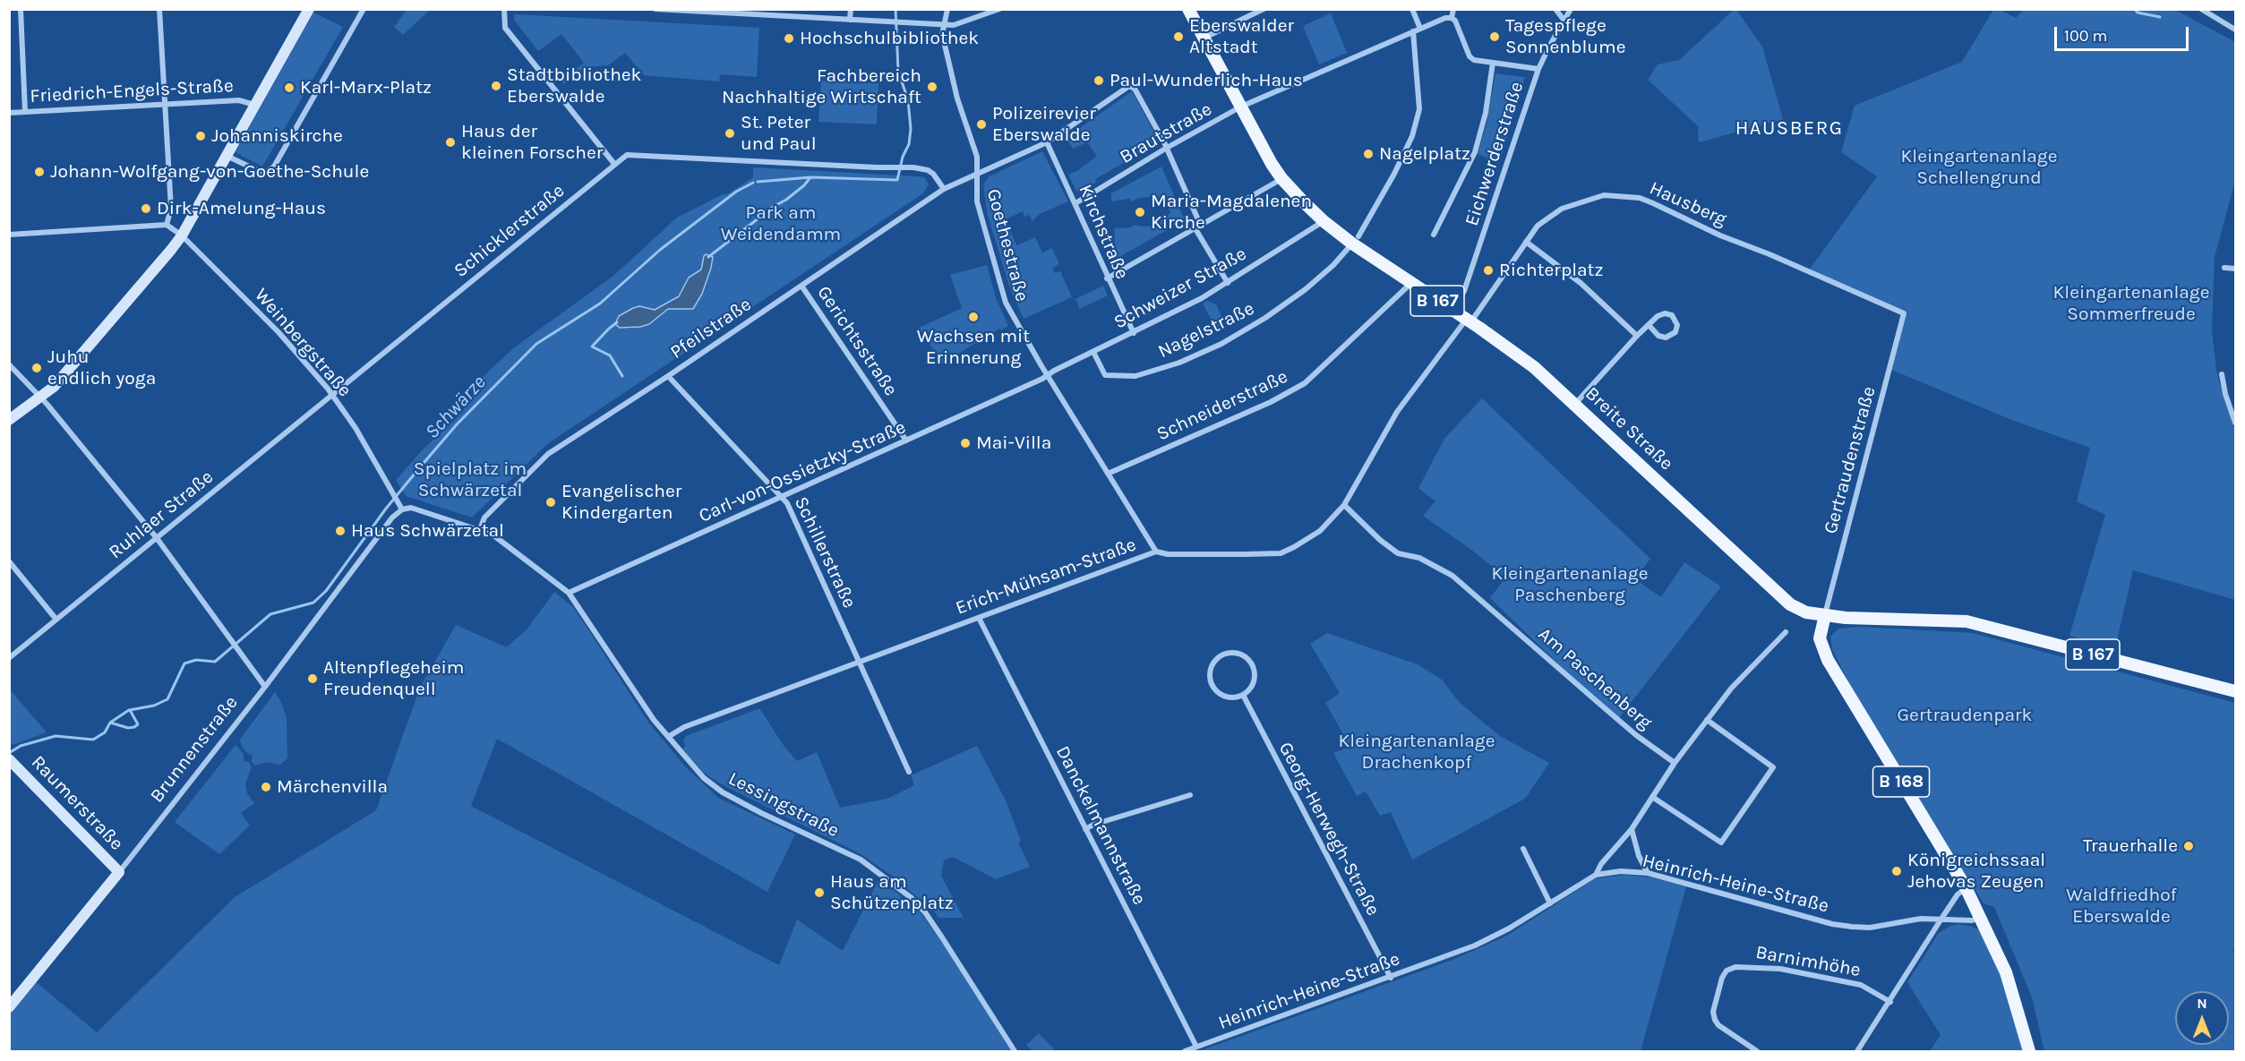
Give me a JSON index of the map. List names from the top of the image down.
{
  "streets": {
    "main road": [
      "B 167",
      "Breite Straße",
      "Brunnenstraße",
      "B 168",
      "Raumerstraße"
    ],
    "street": [
      "Friedrich-Engels-Straße",
      "Brautstraße",
      "Eichwerderstraße",
      "Hausberg",
      "Schicklerstraße",
      "Kirchstraße",
      "Goethestraße",
      "Schweizer Straße",
      "Pfeilstraße",
      "Nagelstraße",
      "Gerichtsstraße",
      "Weinbergstraße",
      "Schneiderstraße",
      "Gertraudenstraße",
      "Carl-von-Ossietzky-Straße",
      "Ruhlaer Straße",
      "Schillerstraße",
      "Erich-Mühsam-Straße",
      "Am Paschenberg",
      "Lessingstraße",
      "Danckelmannstraße",
      "Georg-Herwegh-Straße",
      "Heinrich-Heine-Straße",
      "Barnimhöhe"
    ]
  },
  "crossings": [
    ["Brautstraße", "Kirchstraße"],
    ["Brautstraße", "Pfeilstraße"],
    ["Brautstraße", "Nagelstraße"],
    ["Brautstraße", "Breite Straße"],
    ["Eichwerderstraße", "Breite Straße"],
    ["Hausberg", "Breite Straße"],
    ["Hausberg", "Gertraudenstraße"],
    ["Hausberg", "Erich-Mühsam-Straße"],
    ["Schicklerstraße", "Pfeilstraße"],
    ["Schicklerstraße", "Weinbergstraße"],
    ["Schicklerstraße", "Ruhlaer Straße"],
    ["Kirchstraße", "Schweizer Straße"],
    ["Kirchstraße", "Pfeilstraße"],
    ["Goethestraße", "Schweizer Straße"],
    ["Goethestraße", "Pfeilstraße"],
    ["Goethestraße", "Schneiderstraße"],
    ["Goethestraße", "Carl-von-Ossietzky-Straße"],
    ["Goethestraße", "Erich-Mühsam-Straße"],
    ["Schweizer Straße", "Nagelstraße"],
    ["Schweizer Straße", "Breite Straße"],
    ["Schweizer Straße", "Carl-von-Ossietzky-Straße"],
    ["B 167", "Breite Straße"],
    ["B 167", "Gertraudenstraße"],
    ["B 167", "B 168"],
    ["Pfeilstraße", "Gerichtsstraße"],
    ["Pfeilstraße", "Schillerstraße"],
    ["Pfeilstraße", "Lessingstraße"],
    ["Nagelstraße", "Breite Straße"],
    ["Gerichtsstraße", "Carl-von-Ossietzky-Straße"],
    ["Weinbergstraße", "Ruhlaer Straße"],
    ["Weinbergstraße", "Brunnenstraße"],
    ["Weinbergstraße", "Lessingstraße"],
    ["Schneiderstraße", "Breite Straße"],
    ["Breite Straße", "Gertraudenstraße"],
    ["Breite Straße", "Erich-Mühsam-Straße"],
    ["Breite Straße", "B 168"],
    ["Gertraudenstraße", "B 168"],
    ["Carl-von-Ossietzky-Straße", "Schillerstraße"],
    ["Carl-von-Ossietzky-Straße", "Lessingstraße"],
    ["Schillerstraße", "Erich-Mühsam-Straße"],
    ["Erich-Mühsam-Straße", "Am Paschenberg"],
    ["Erich-Mühsam-Straße", "Lessingstraße"],
    ["Erich-Mühsam-Straße", "Danckelmannstraße"],
    ["Brunnenstraße", "Raumerstraße"],
    ["Brunnenstraße", "Lessingstraße"],
    ["B 168", "Heinrich-Heine-Straße"],
    ["Danckelmannstraße", "Heinrich-Heine-Straße"],
    ["Georg-Herwegh-Straße", "Heinrich-Heine-Straße"]
  ],
  "districts": ["HAUSBERG"],
  "water": ["Schwärze"],
  "parks": [
    "Kleingartenanlage Schellengrund",
    "Park am Weidendamm",
    "Kleingartenanlage Sommerfreude",
    "Spielplatz im Schwärzetal",
    "Kleingartenanlage Paschenberg",
    "Gertraudenpark",
    "Kleingartenanlage Drachenkopf",
    "Waldfriedhof Eberswalde"
  ],
  "places": [
    "Eberswalder Altstadt",
    "Tagespflege Sonnenblume",
    "Hochschulbibliothek",
    "Paul-Wunderlich-Haus",
    "Stadtbibliothek Eberswalde",
    "Fachbereich Nachhaltige Wirtschaft",
    "Karl-Marx-Platz",
    "Polizeirevier Eberswalde",
    "St. Peter und Paul",
    "Johanniskirche",
    "Haus der kleinen Forscher",
    "Nagelplatz",
    "Johann-Wolfgang-von-Goethe-Schule",
    "Dirk-Amelung-Haus",
    "Maria-Magdalenen Kirche",
    "Richterplatz",
    "Wachsen mit Erinnerung",
    "Juhu endlich yoga",
    "Mai-Villa",
    "Evangelischer Kindergarten",
    "Haus Schwärzetal",
    "Altenpflegeheim Freudenquell",
    "Märchenvilla",
    "Trauerhalle",
    "Königreichssaal Jehovas Zeugen",
    "Haus am Schützenplatz"
  ],
  "scale_bar": "100 m",
  "north": "top"
}
